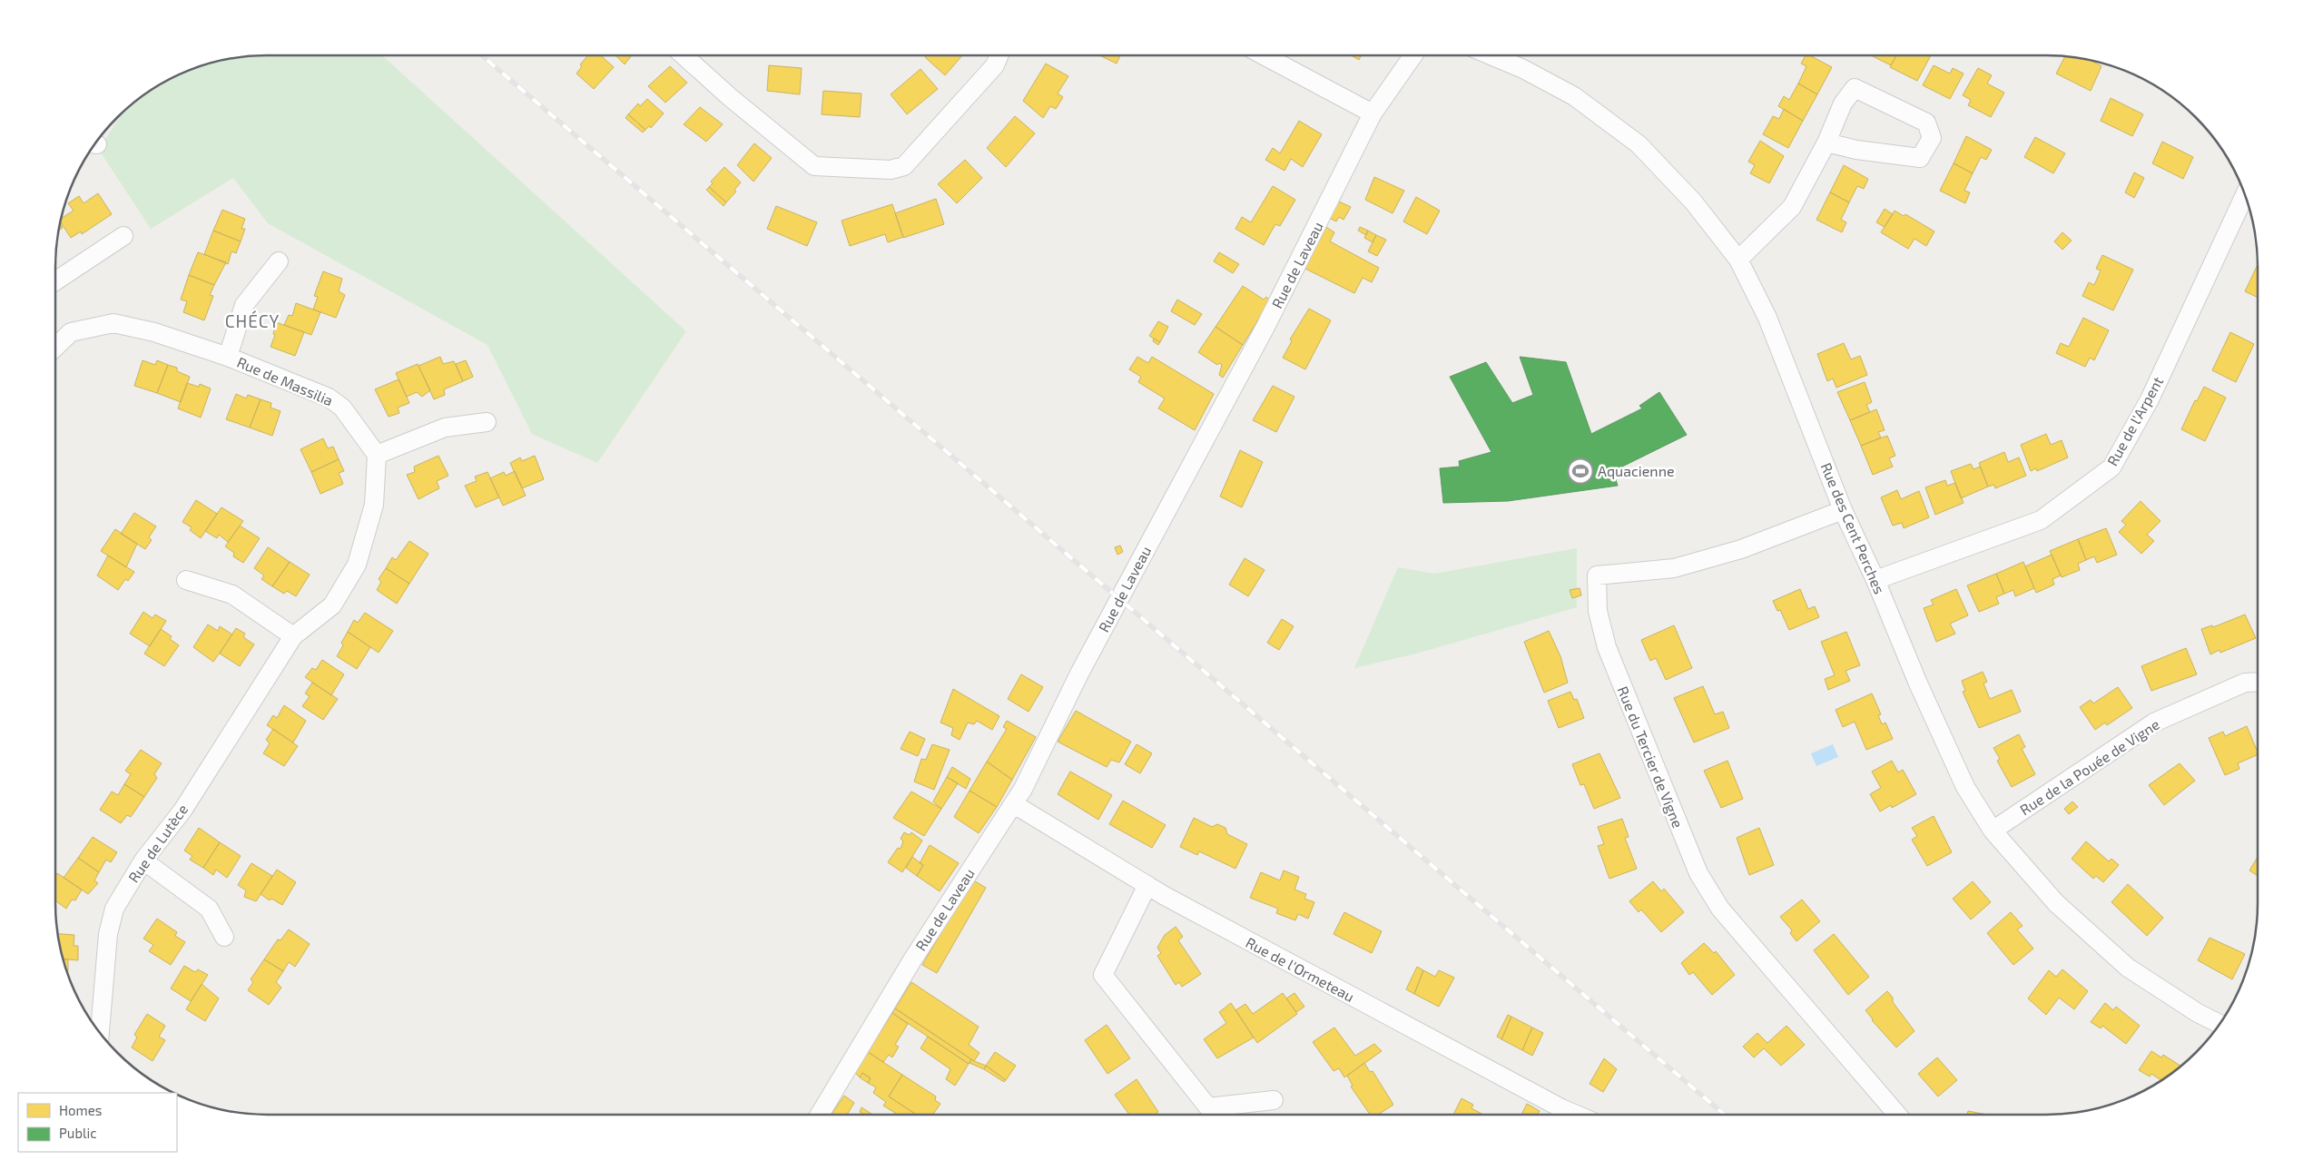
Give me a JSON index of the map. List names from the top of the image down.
{
  "streets": {
    "street": [
      "Rue de Laveau",
      "Rue de Massilia",
      "Rue de l'Arpent",
      "Rue des Cent Perches",
      "Rue du Tercier de Vigne",
      "Rue de la Pouée de Vigne",
      "Rue de Lutèce",
      "Rue de l'Ormeteau"
    ]
  },
  "crossings": [
    ["Rue de Laveau", "Rue de l'Ormeteau"],
    ["Rue de l'Arpent", "Rue des Cent Perches"],
    ["Rue des Cent Perches", "Rue du Tercier de Vigne"],
    ["Rue des Cent Perches", "Rue de la Pouée de Vigne"]
  ],
  "districts": ["CHÉCY"],
  "places": {
    "sports": ["Aquacienne"]
  },
  "legend": ["Homes", "Public"]
}
